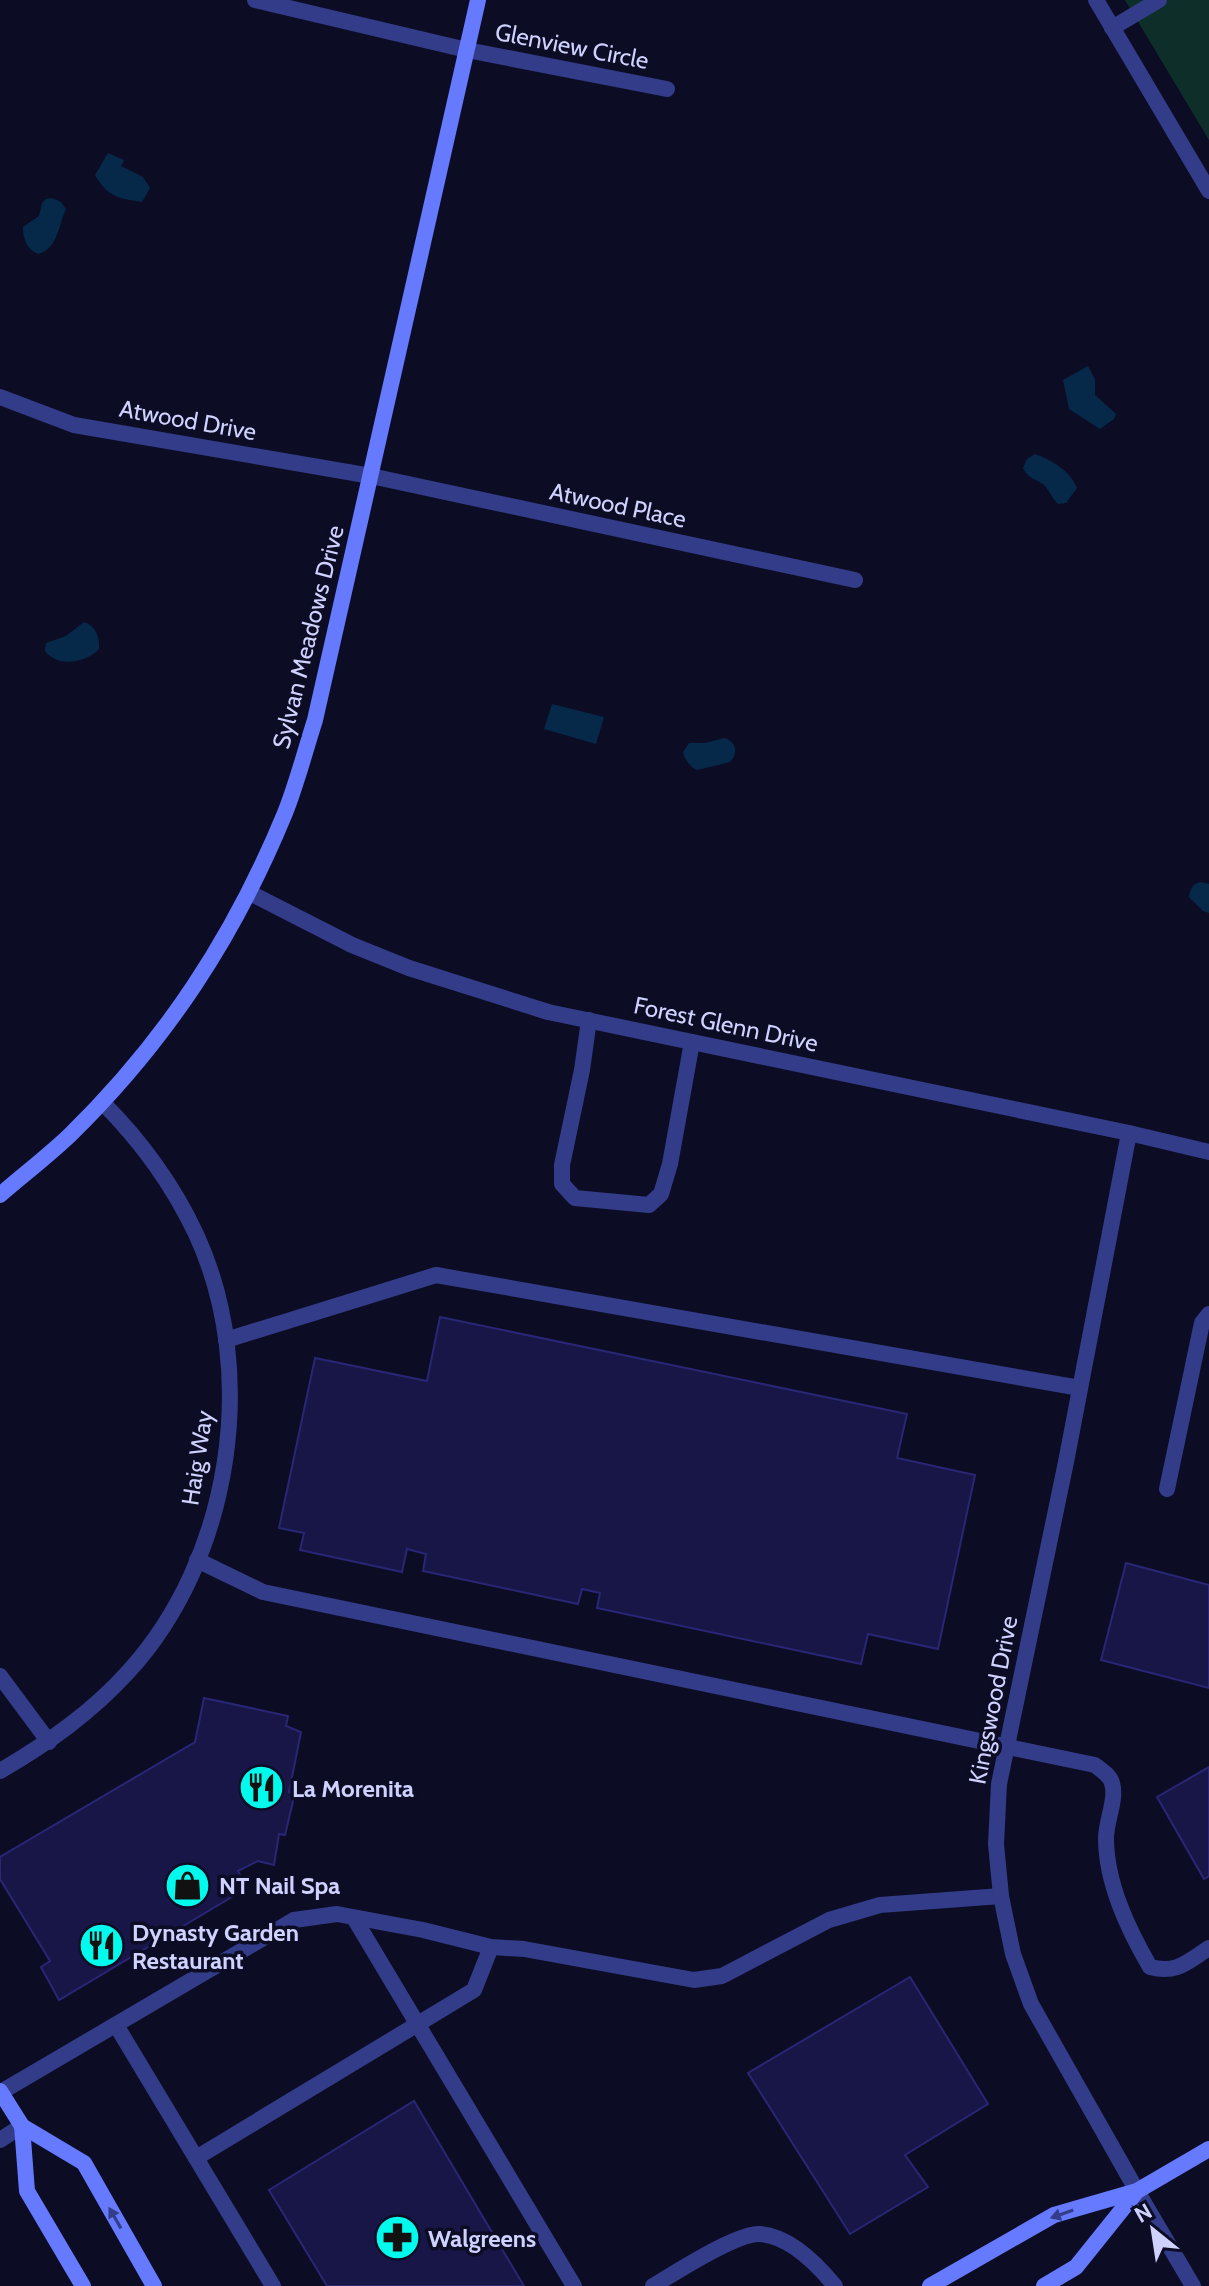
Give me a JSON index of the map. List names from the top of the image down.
{
  "streets": {
    "street": [
      "Glenview Circle",
      "Atwood Drive",
      "Atwood Place",
      "Sylvan Meadows Drive",
      "Forest Glenn Drive",
      "Haig Way",
      "Kingswood Drive"
    ]
  },
  "crossings": [
    ["Glenview Circle", "Sylvan Meadows Drive"],
    ["Atwood Drive", "Atwood Place"],
    ["Atwood Drive", "Sylvan Meadows Drive"],
    ["Atwood Place", "Sylvan Meadows Drive"],
    ["Sylvan Meadows Drive", "Forest Glenn Drive"],
    ["Sylvan Meadows Drive", "Haig Way"],
    ["Forest Glenn Drive", "Kingswood Drive"]
  ],
  "places": {
    "restaurant": ["La Morenita", "Dynasty Garden Restaurant"],
    "shop": ["NT Nail Spa"],
    "pharmacy": ["Walgreens"]
  },
  "north": "top left"
}
